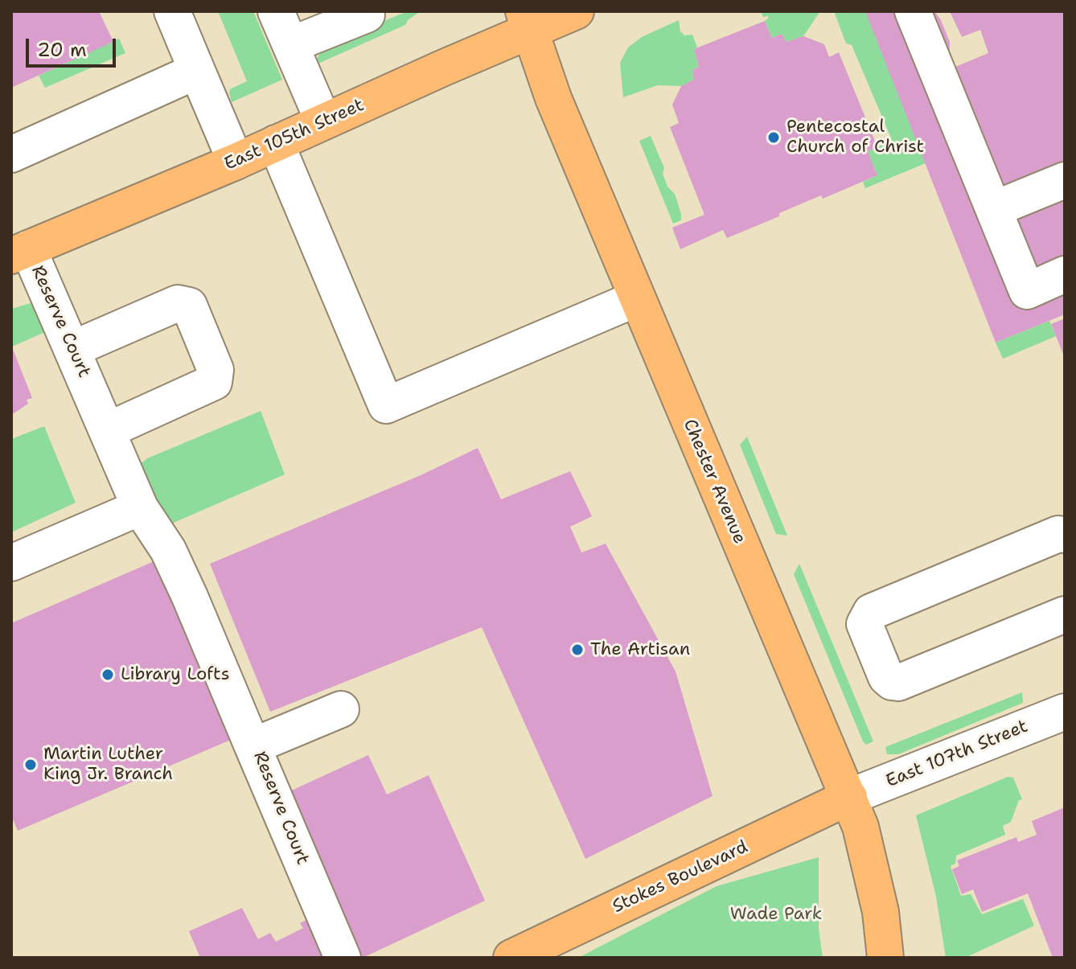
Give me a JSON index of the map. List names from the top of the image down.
{
  "streets": {
    "main road": ["East 105th Street", "Chester Avenue", "Stokes Boulevard"],
    "street": ["Reserve Court", "East 107th Street"]
  },
  "crossings": [
    ["East 105th Street", "Reserve Court"],
    ["East 105th Street", "Chester Avenue"],
    ["Chester Avenue", "East 107th Street"],
    ["Chester Avenue", "Stokes Boulevard"],
    ["East 107th Street", "Stokes Boulevard"]
  ],
  "parks": ["Wade Park"],
  "places": [
    "Pentecostal Church of Christ",
    "The Artisan",
    "Library Lofts",
    "Martin Luther King Jr. Branch"
  ],
  "scale_bar": "20 m"
}
